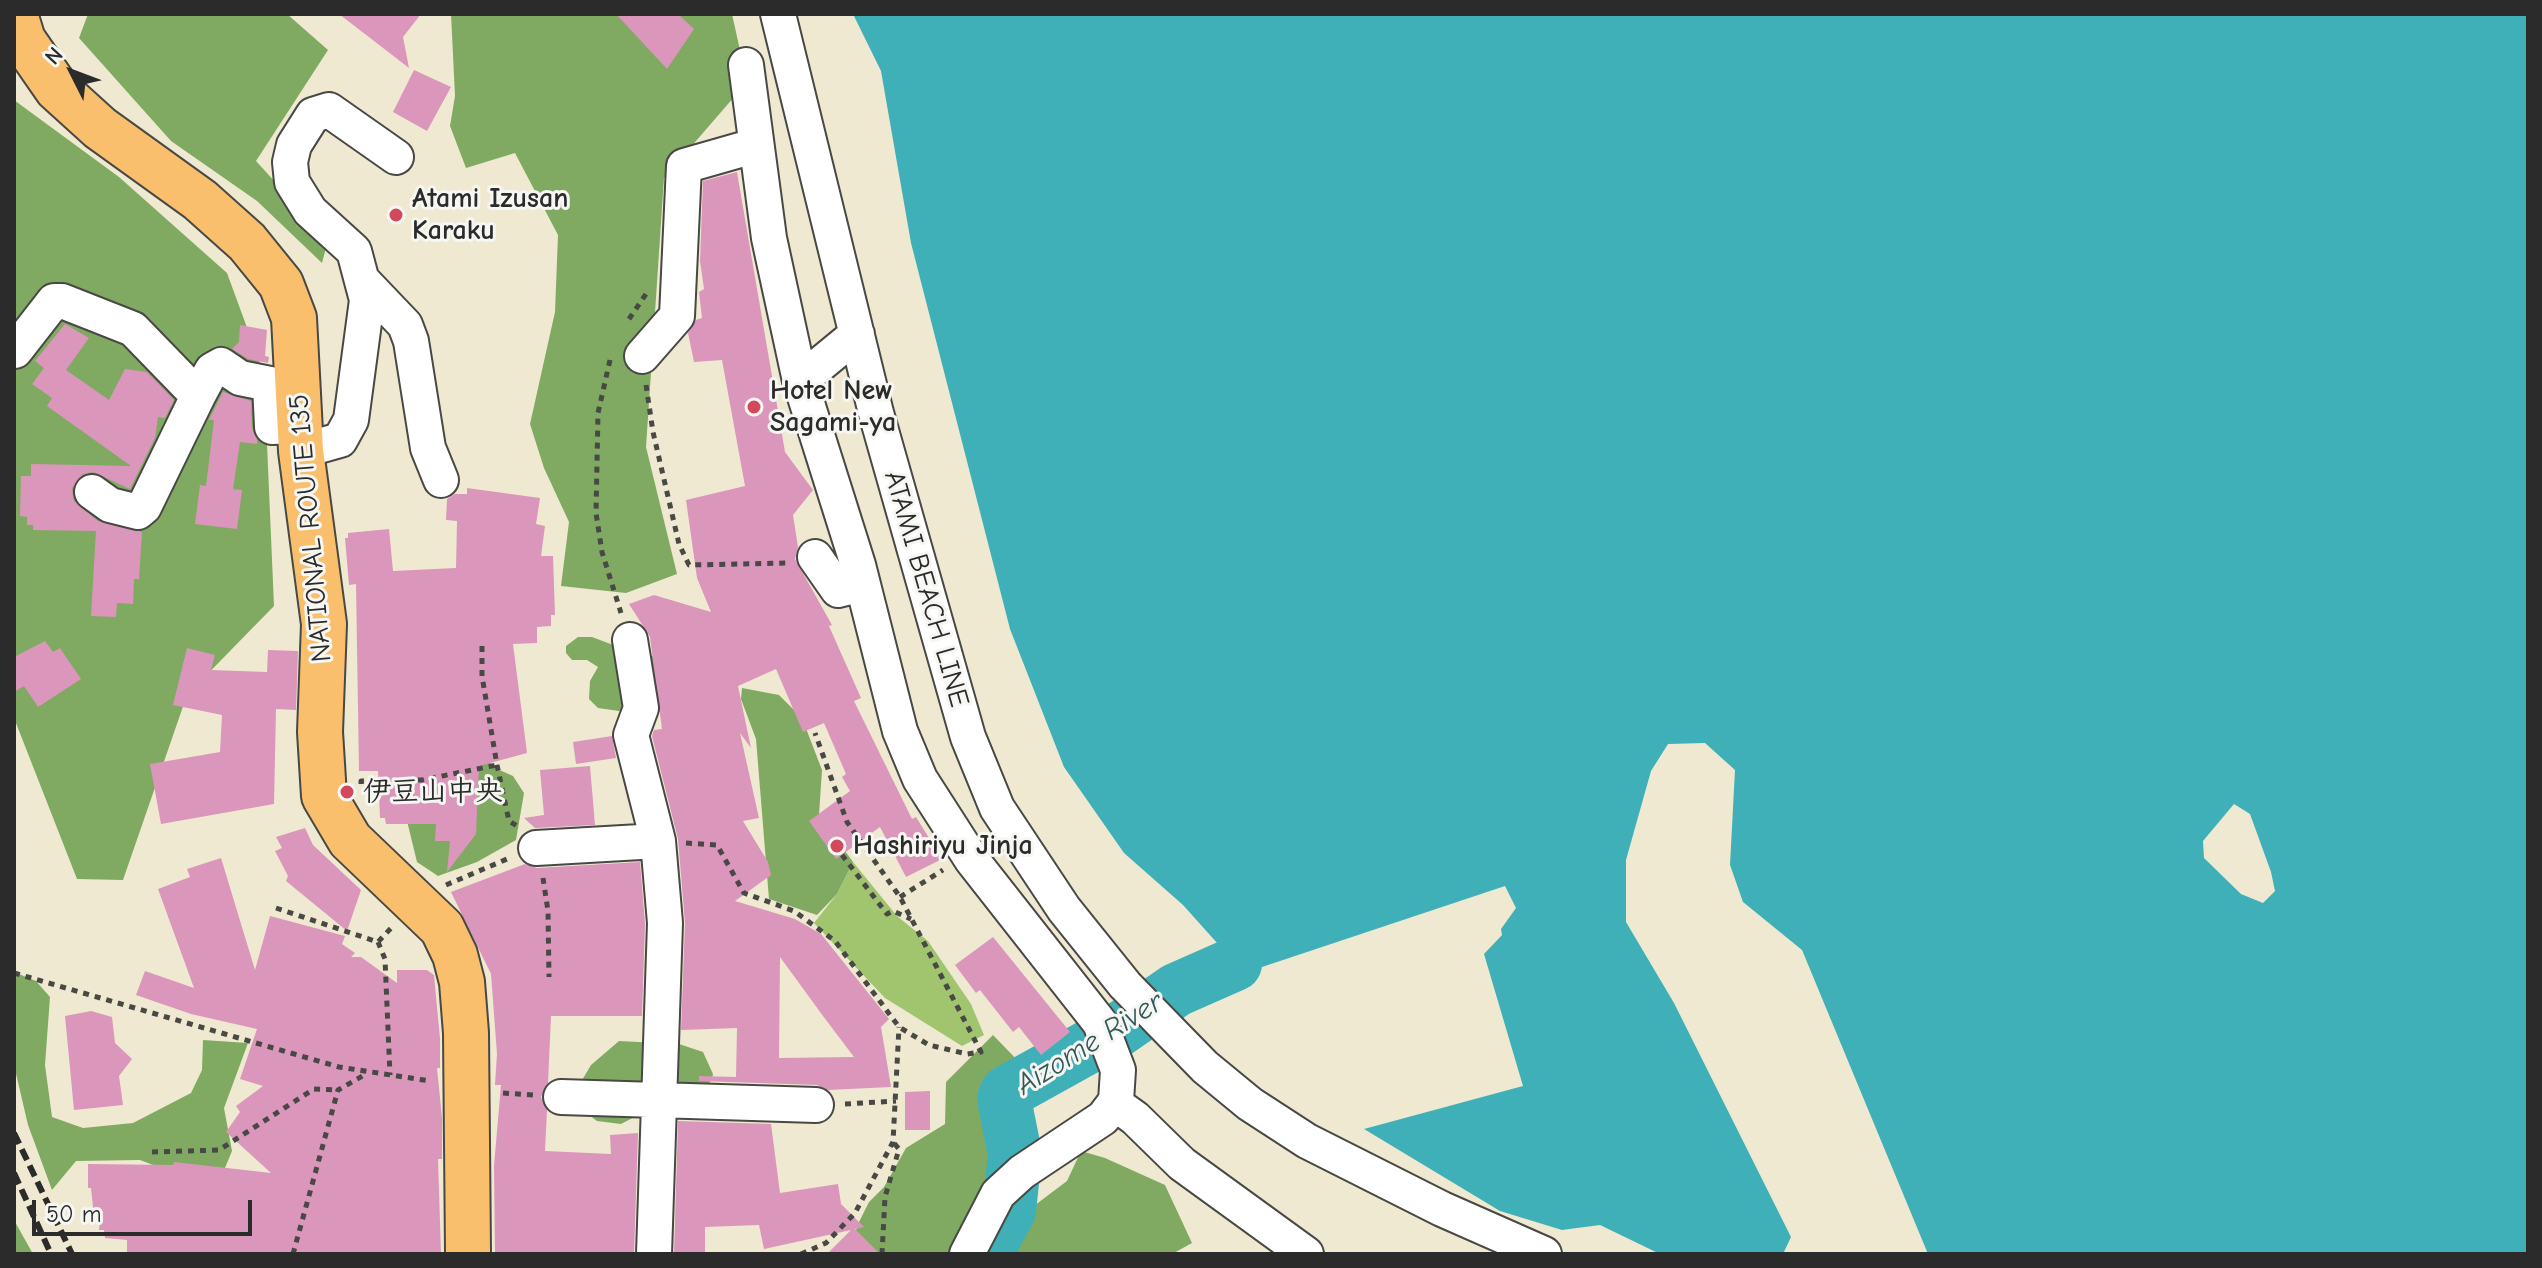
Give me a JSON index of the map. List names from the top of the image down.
{
  "streets": {
    "highway": ["NATIONAL ROUTE 135"],
    "street": ["ATAMI BEACH LINE"]
  },
  "water": ["Aizome River"],
  "places": [
    "Atami Izusan Karaku",
    "Hotel New Sagami-ya",
    "伊豆山中央",
    "Hashiriyu Jinja"
  ],
  "scale_bar": "50 m",
  "north": "top left"
}
